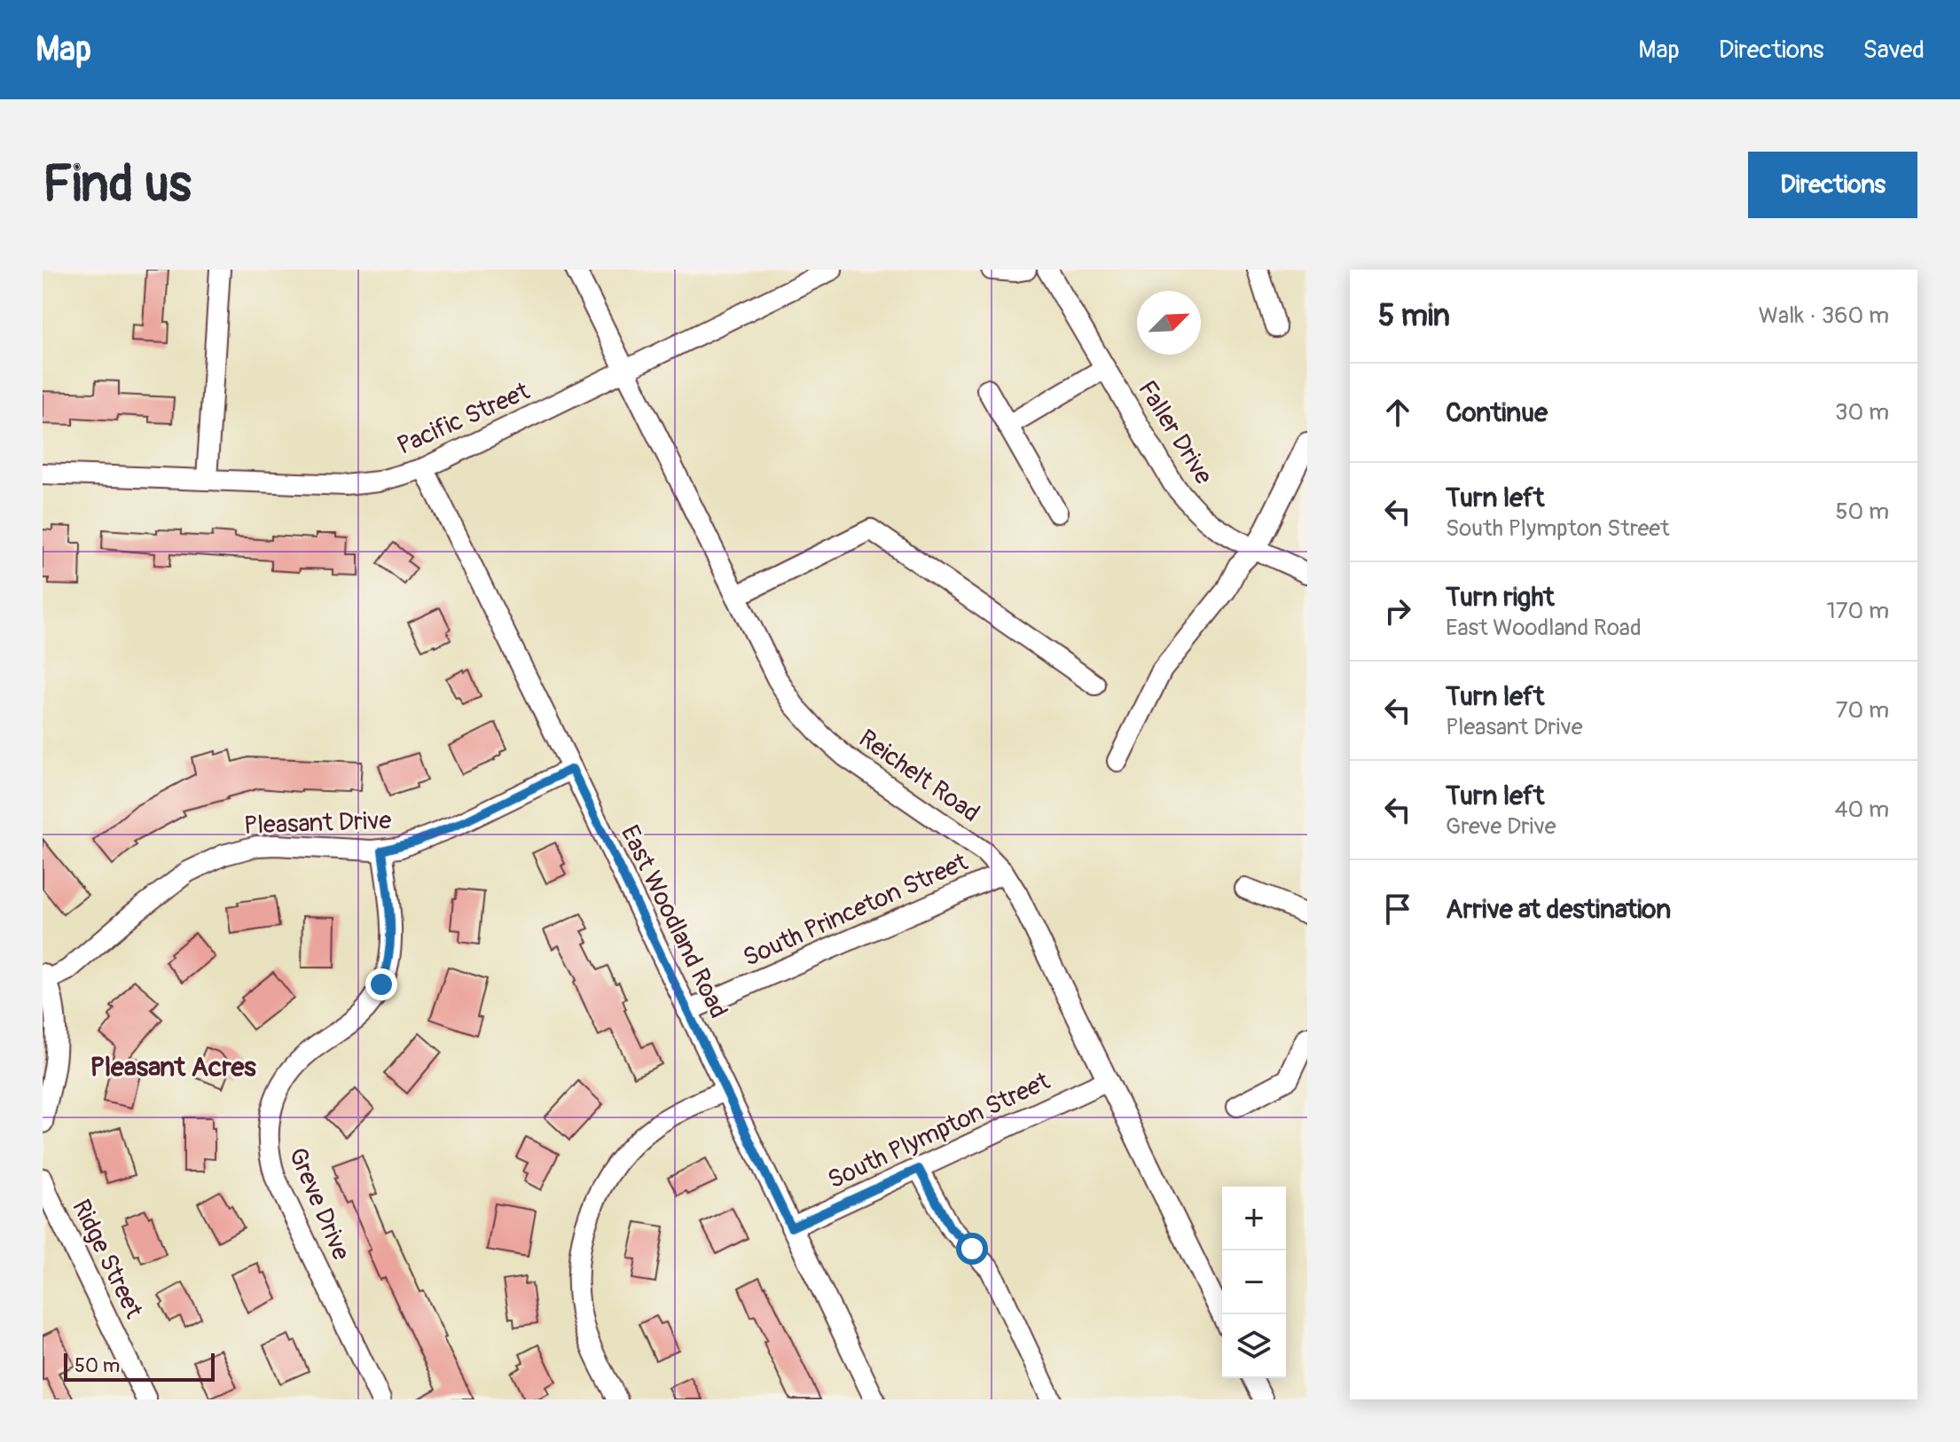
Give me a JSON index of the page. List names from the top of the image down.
{
  "streets": {
    "street": [
      "Pacific Street",
      "Faller Drive",
      "Reichelt Road",
      "Pleasant Drive",
      "South Princeton Street",
      "East Woodland Road",
      "South Plympton Street",
      "Greve Drive",
      "Ridge Street"
    ]
  },
  "crossings": [
    ["Pacific Street", "Reichelt Road"],
    ["Pacific Street", "East Woodland Road"],
    ["Reichelt Road", "South Princeton Street"],
    ["Reichelt Road", "South Plympton Street"],
    ["Pleasant Drive", "East Woodland Road"],
    ["Pleasant Drive", "Greve Drive"],
    ["South Princeton Street", "East Woodland Road"],
    ["East Woodland Road", "South Plympton Street"]
  ],
  "districts": ["Pleasant Acres"],
  "scale_bar": "50 m",
  "north": "top right",
  "page": {
    "header": "Map",
    "nav": ["Map", "Directions", "Saved"],
    "buttons": "Directions",
    "title": "Find us",
    "heading": ["5 min", "Walk · 360 m"],
    "list": [
      ["Continue", "30 m"],
      ["Turn left", "South Plympton Street", "50 m"],
      ["Turn right", "East Woodland Road", "170 m"],
      ["Turn left", "Pleasant Drive", "70 m"],
      ["Turn left", "Greve Drive", "40 m"],
      "Arrive at destination"
    ],
    "map_buttons": ["+", "−"],
    "scale": "50 m"
  }
}
